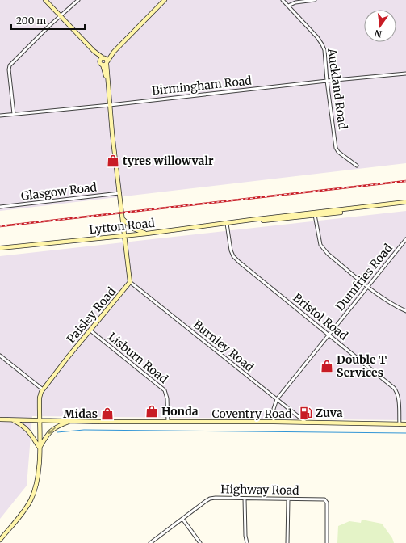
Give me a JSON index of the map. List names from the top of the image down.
{
  "streets": {
    "main road": ["Lytton Road", "Paisley Road", "Coventry Road"],
    "street": [
      "Birmingham Road",
      "Auckland Road",
      "Glasgow Road",
      "Dumfries Road",
      "Bristol Road",
      "Burnley Road",
      "Lisburn Road",
      "Highway Road"
    ]
  },
  "crossings": [
    ["Birmingham Road", "Auckland Road"],
    ["Birmingham Road", "Paisley Road"],
    ["Glasgow Road", "Paisley Road"],
    ["Lytton Road", "Paisley Road"],
    ["Lytton Road", "Bristol Road"],
    ["Dumfries Road", "Bristol Road"],
    ["Dumfries Road", "Burnley Road"],
    ["Dumfries Road", "Coventry Road"],
    ["Paisley Road", "Burnley Road"],
    ["Paisley Road", "Lisburn Road"],
    ["Paisley Road", "Coventry Road"],
    ["Bristol Road", "Coventry Road"],
    ["Burnley Road", "Coventry Road"],
    ["Lisburn Road", "Coventry Road"]
  ],
  "places": {
    "shop": [
      "tyres willowvalr",
      "Double T Services",
      "Honda",
      "Midas"
    ],
    "fuel station": ["Zuva"]
  },
  "scale_bar": "200 m",
  "north": "bottom"
}
